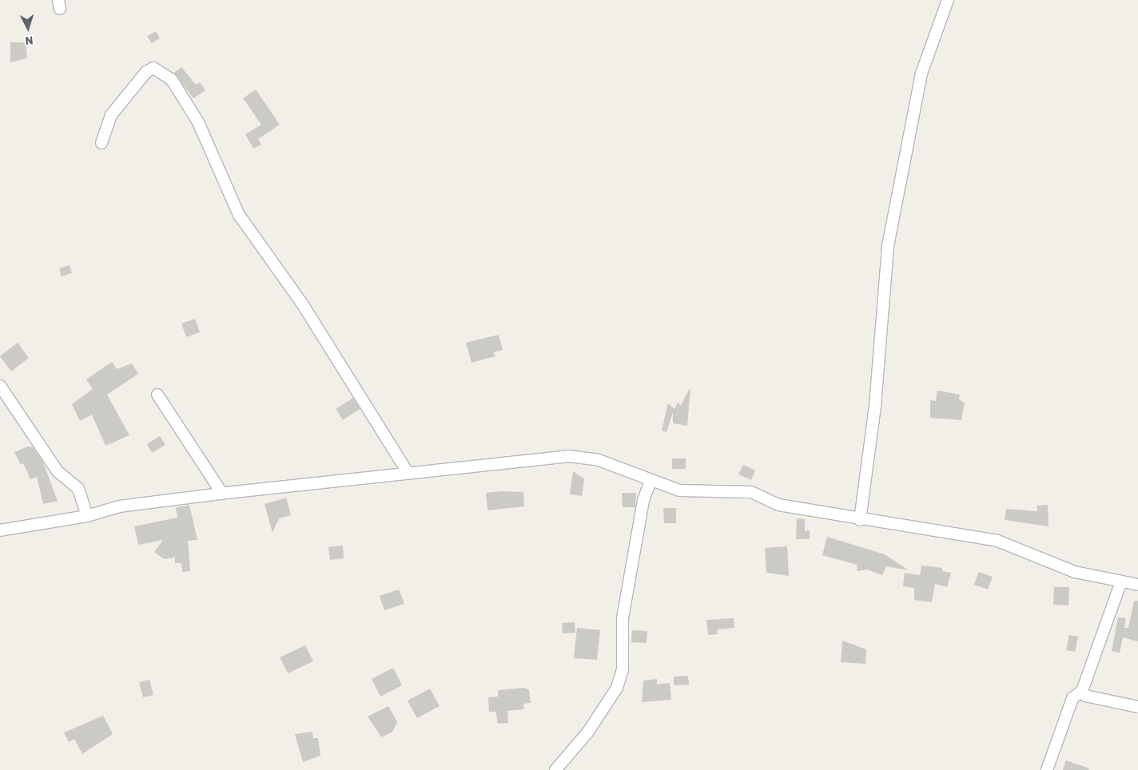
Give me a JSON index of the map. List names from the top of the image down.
{
  "north": "bottom"
}
